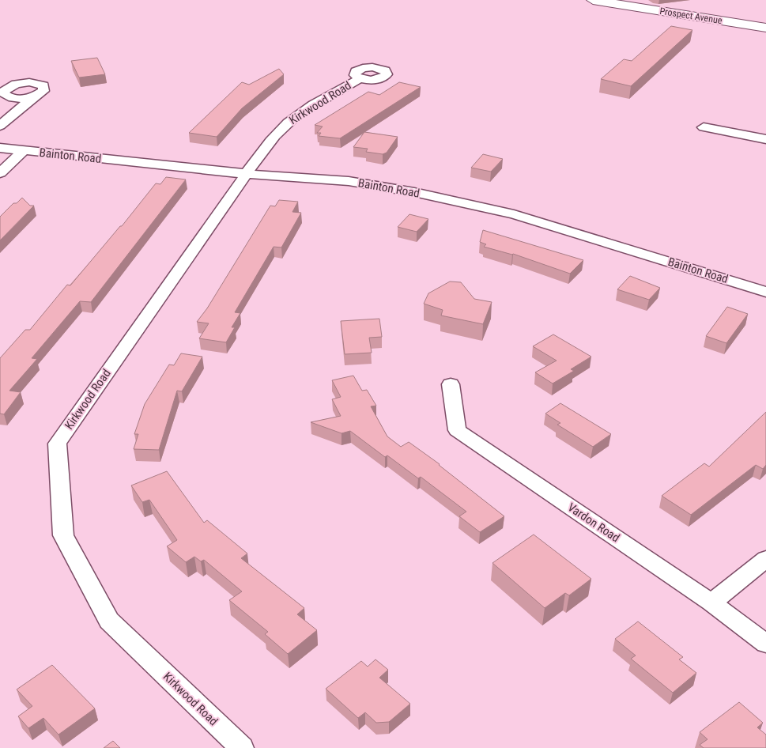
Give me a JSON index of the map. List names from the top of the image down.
{
  "streets": {
    "main road": ["Prospect Avenue"],
    "street": ["Kirkwood Road", "Bainton Road", "Vardon Road"]
  },
  "crossings": [
    ["Kirkwood Road", "Bainton Road"]
  ]
}
